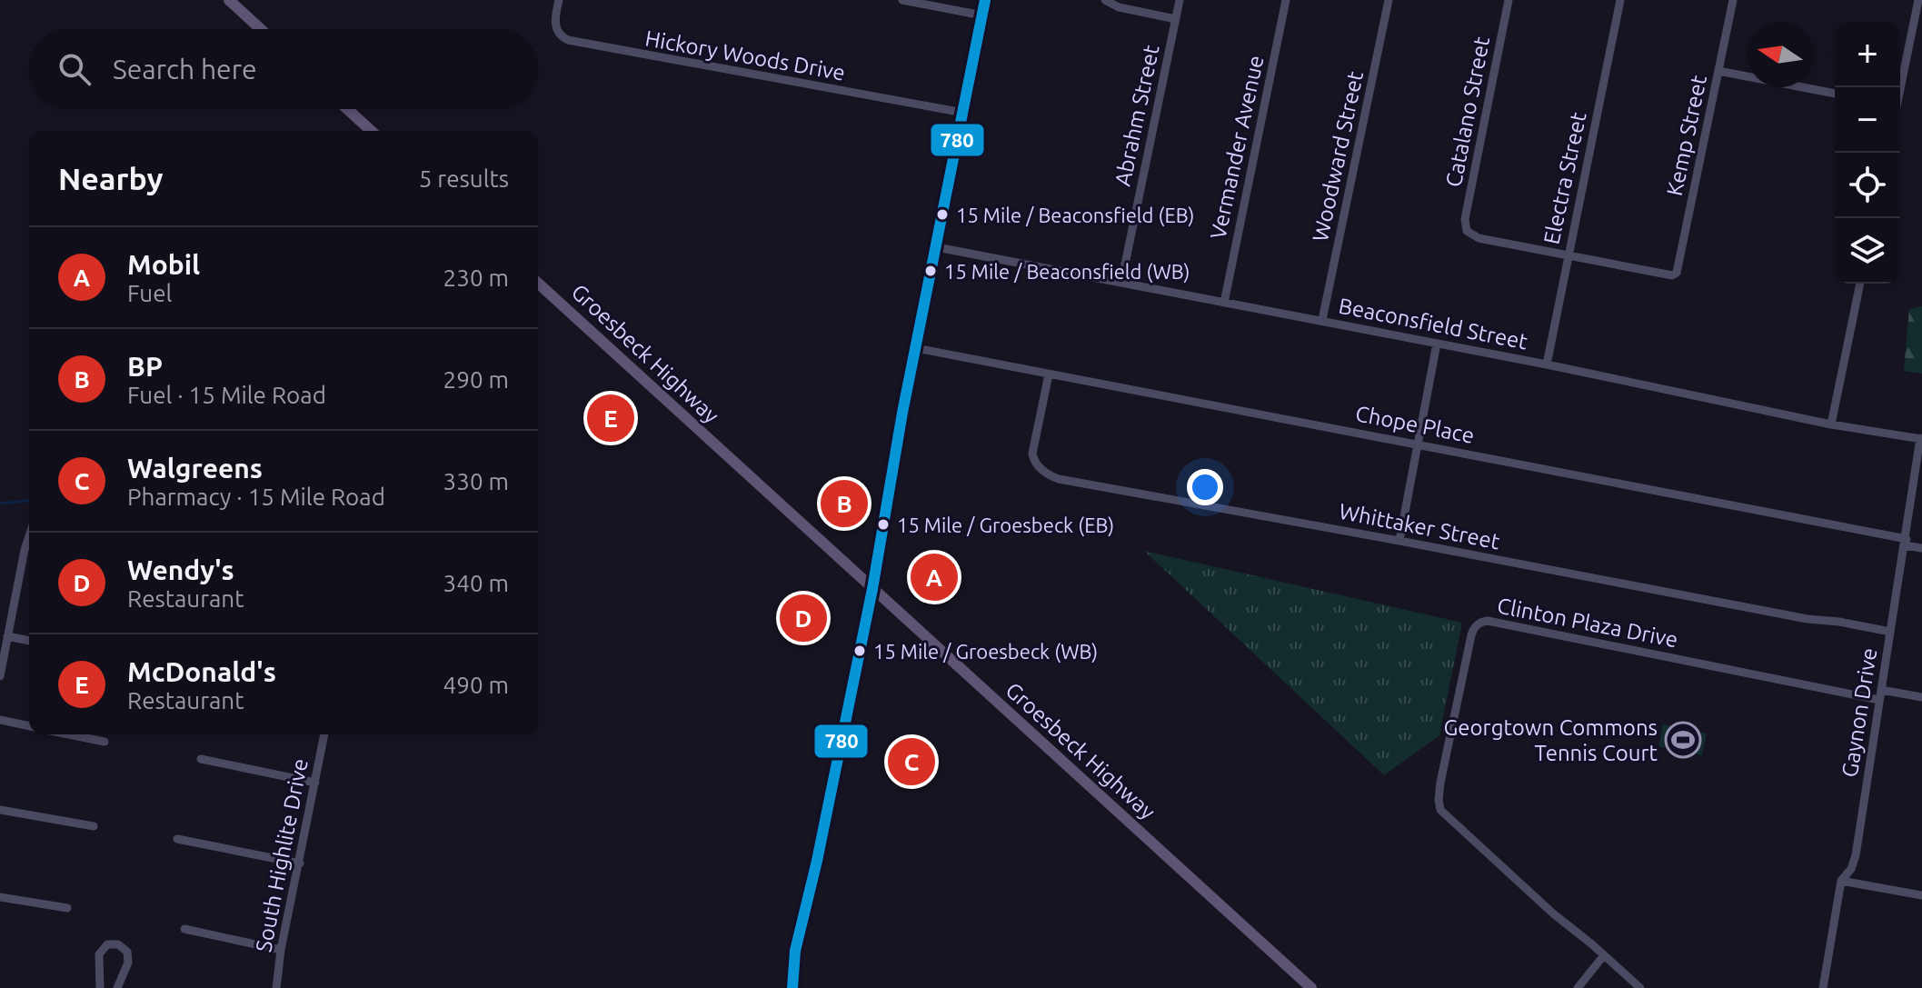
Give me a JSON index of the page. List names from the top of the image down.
{
  "streets": {
    "main road": ["Groesbeck Highway"],
    "street": [
      "Hickory Woods Drive",
      "Catalano Street",
      "Abrahm Street",
      "Kemp Street",
      "Vermander Avenue",
      "Woodward Street",
      "Electra Street",
      "Beaconsfield Street",
      "Chope Place",
      "Whittaker Street",
      "Clinton Plaza Drive",
      "Gaynon Drive",
      "South Highlite Drive"
    ]
  },
  "crossings": [
    ["Catalano Street", "Kemp Street"],
    ["Catalano Street", "Electra Street"],
    ["Abrahm Street", "Beaconsfield Street"],
    ["Kemp Street", "Electra Street"],
    ["Vermander Avenue", "Beaconsfield Street"],
    ["Woodward Street", "Beaconsfield Street"],
    ["Electra Street", "Beaconsfield Street"],
    ["Beaconsfield Street", "Gaynon Drive"],
    ["Chope Place", "Whittaker Street"],
    ["Chope Place", "Gaynon Drive"],
    ["Whittaker Street", "Gaynon Drive"],
    ["Clinton Plaza Drive", "Gaynon Drive"]
  ],
  "places": {
    "other": [
      "15 Mile / Beaconsfield (EB)",
      "15 Mile / Beaconsfield (WB)",
      "15 Mile / Groesbeck (EB)",
      "15 Mile / Groesbeck (WB)"
    ],
    "sports": ["Georgtown Commons Tennis Court"]
  },
  "lines": ["transit line 780"],
  "north": "left",
  "page": {
    "map_buttons": ["+", "−"],
    "search": "Search here",
    "heading": ["Nearby", "5 results"],
    "list": [
      {
        "mark": "A",
        "name": "Mobil",
        "note": "Fuel",
        "value": "230 m"
      },
      {
        "mark": "B",
        "name": "BP",
        "note": "Fuel · 15 Mile Road",
        "value": "290 m"
      },
      {
        "mark": "C",
        "name": "Walgreens",
        "note": "Pharmacy · 15 Mile Road",
        "value": "330 m"
      },
      {
        "mark": "D",
        "name": "Wendy's",
        "note": "Restaurant",
        "value": "340 m"
      },
      {
        "mark": "E",
        "name": "McDonald's",
        "note": "Restaurant",
        "value": "490 m"
      }
    ],
    "pins": [
      "E",
      "B",
      "A",
      "D",
      "C"
    ]
  }
}
